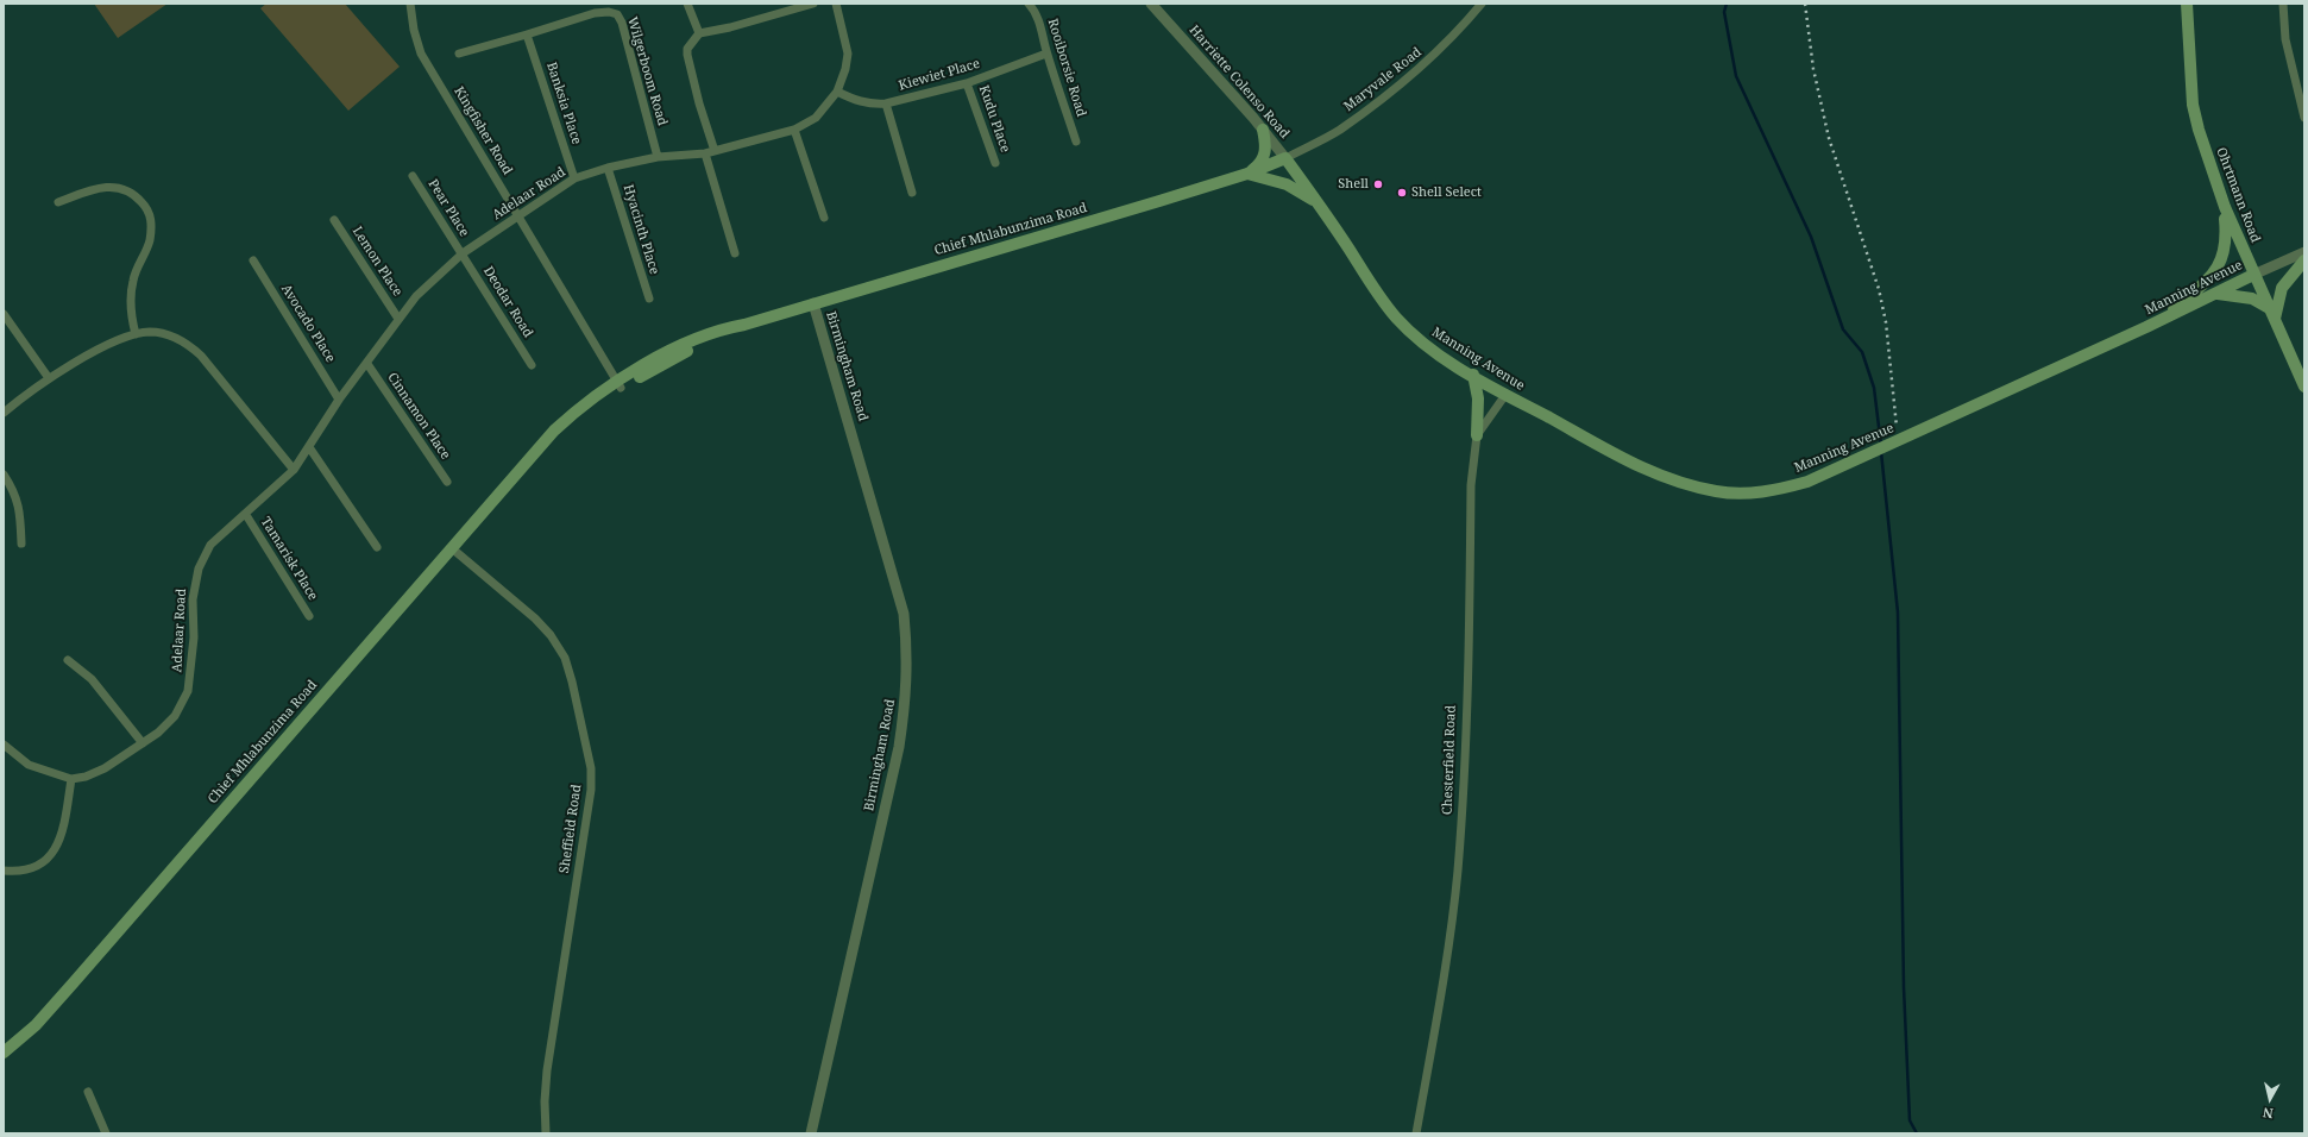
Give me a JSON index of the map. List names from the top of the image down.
{
  "streets": {
    "main road": ["Ohrtmann Road", "Chief Mhlabunzima Road", "Manning Avenue"],
    "street": [
      "Rooiborsie Road",
      "Wilgerboom Road",
      "Kiewiet Place",
      "Maryvale Road",
      "Harriette Colenso Road",
      "Banksia Place",
      "Kudu Place",
      "Kingfisher Road",
      "Adelaar Road",
      "Pear Place",
      "Hyacinth Place",
      "Lemon Place",
      "Deodar Road",
      "Avocado Place",
      "Birmingham Road",
      "Cinnamon Place",
      "Tamarisk Place",
      "Chesterfield Road",
      "Sheffield Road"
    ]
  },
  "crossings": [
    ["Rooiborsie Road", "Kiewiet Place"],
    ["Wilgerboom Road", "Banksia Place"],
    ["Wilgerboom Road", "Adelaar Road"],
    ["Kiewiet Place", "Kudu Place"],
    ["Kiewiet Place", "Adelaar Road"],
    ["Maryvale Road", "Harriette Colenso Road"],
    ["Maryvale Road", "Chief Mhlabunzima Road"],
    ["Maryvale Road", "Manning Avenue"],
    ["Harriette Colenso Road", "Chief Mhlabunzima Road"],
    ["Harriette Colenso Road", "Manning Avenue"],
    ["Banksia Place", "Adelaar Road"],
    ["Kingfisher Road", "Adelaar Road"],
    ["Kingfisher Road", "Chief Mhlabunzima Road"],
    ["Adelaar Road", "Pear Place"],
    ["Adelaar Road", "Hyacinth Place"],
    ["Adelaar Road", "Lemon Place"],
    ["Adelaar Road", "Deodar Road"],
    ["Adelaar Road", "Avocado Place"],
    ["Adelaar Road", "Cinnamon Place"],
    ["Adelaar Road", "Tamarisk Place"],
    ["Ohrtmann Road", "Manning Avenue"],
    ["Pear Place", "Deodar Road"],
    ["Chief Mhlabunzima Road", "Manning Avenue"],
    ["Chief Mhlabunzima Road", "Birmingham Road"],
    ["Chief Mhlabunzima Road", "Sheffield Road"],
    ["Manning Avenue", "Chesterfield Road"]
  ],
  "places": ["Shell", "Shell Select"],
  "north": "bottom"
}
